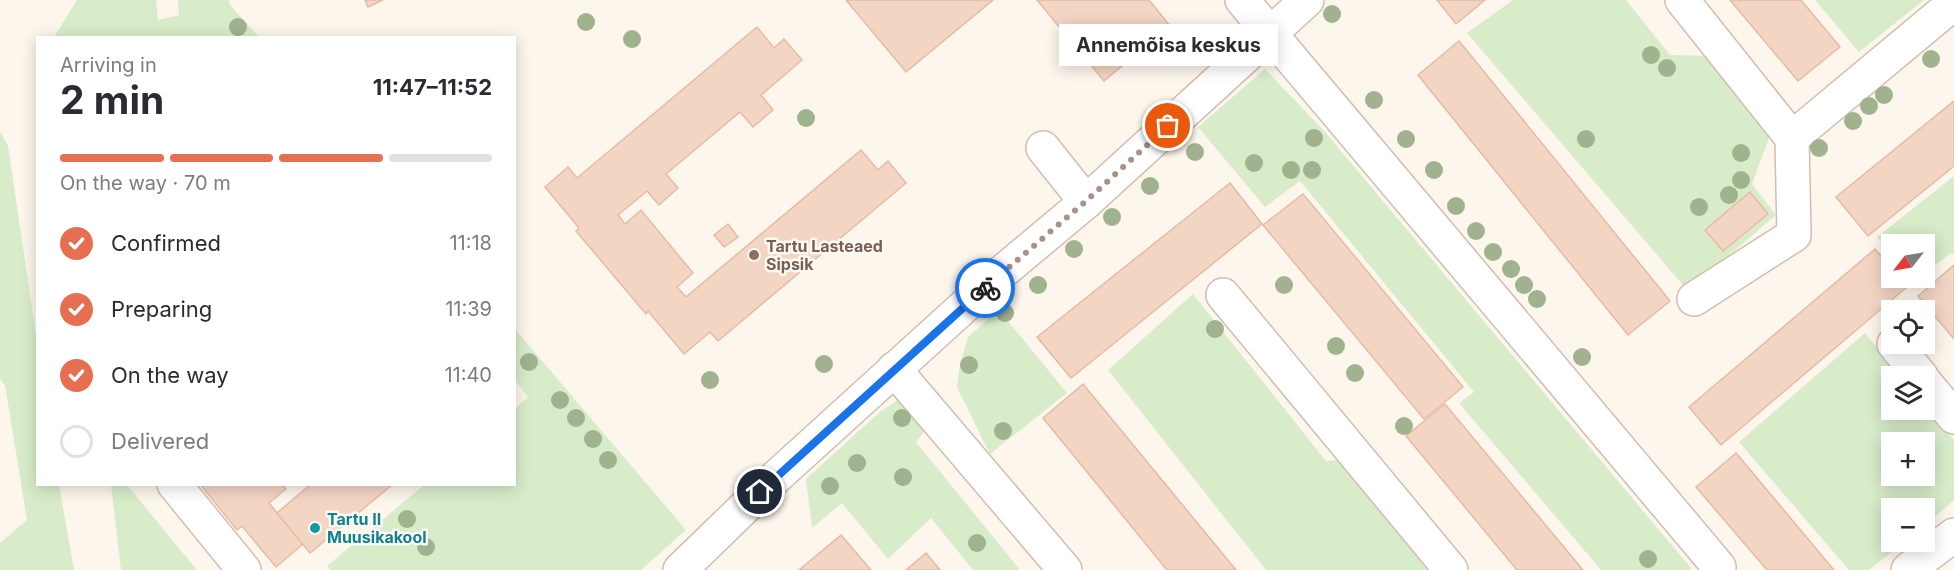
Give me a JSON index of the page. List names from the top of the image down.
{
  "places": ["Annemõisa keskus", "Tartu Lasteaed Sipsik", "Tartu II Muusikakool"],
  "north": "bottom left",
  "page": {
    "bubble": "Annemõisa keskus",
    "heading": ["2 min", "Arriving in", "11:47–11:52"],
    "bar": "On the way · 70 m",
    "list": [
      ["Confirmed", "11:18"],
      ["Preparing", "11:39"],
      ["On the way", "11:40"],
      "Delivered"
    ],
    "map_buttons": ["+", "−"]
  }
}
